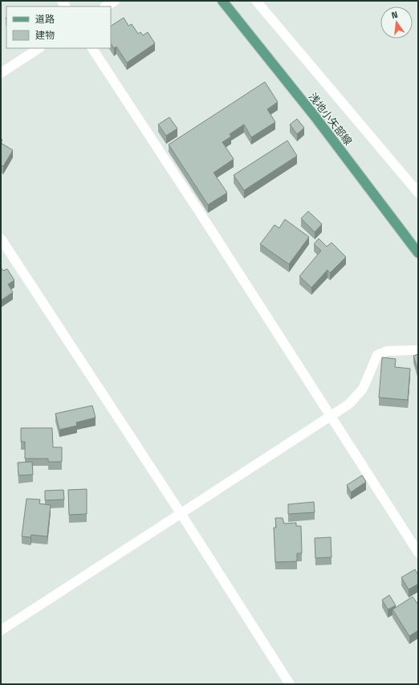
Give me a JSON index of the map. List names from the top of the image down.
{
  "streets": {
    "main road": ["浅地小矢部線"]
  },
  "legend": ["道路", "建物"],
  "north": "top"
}
